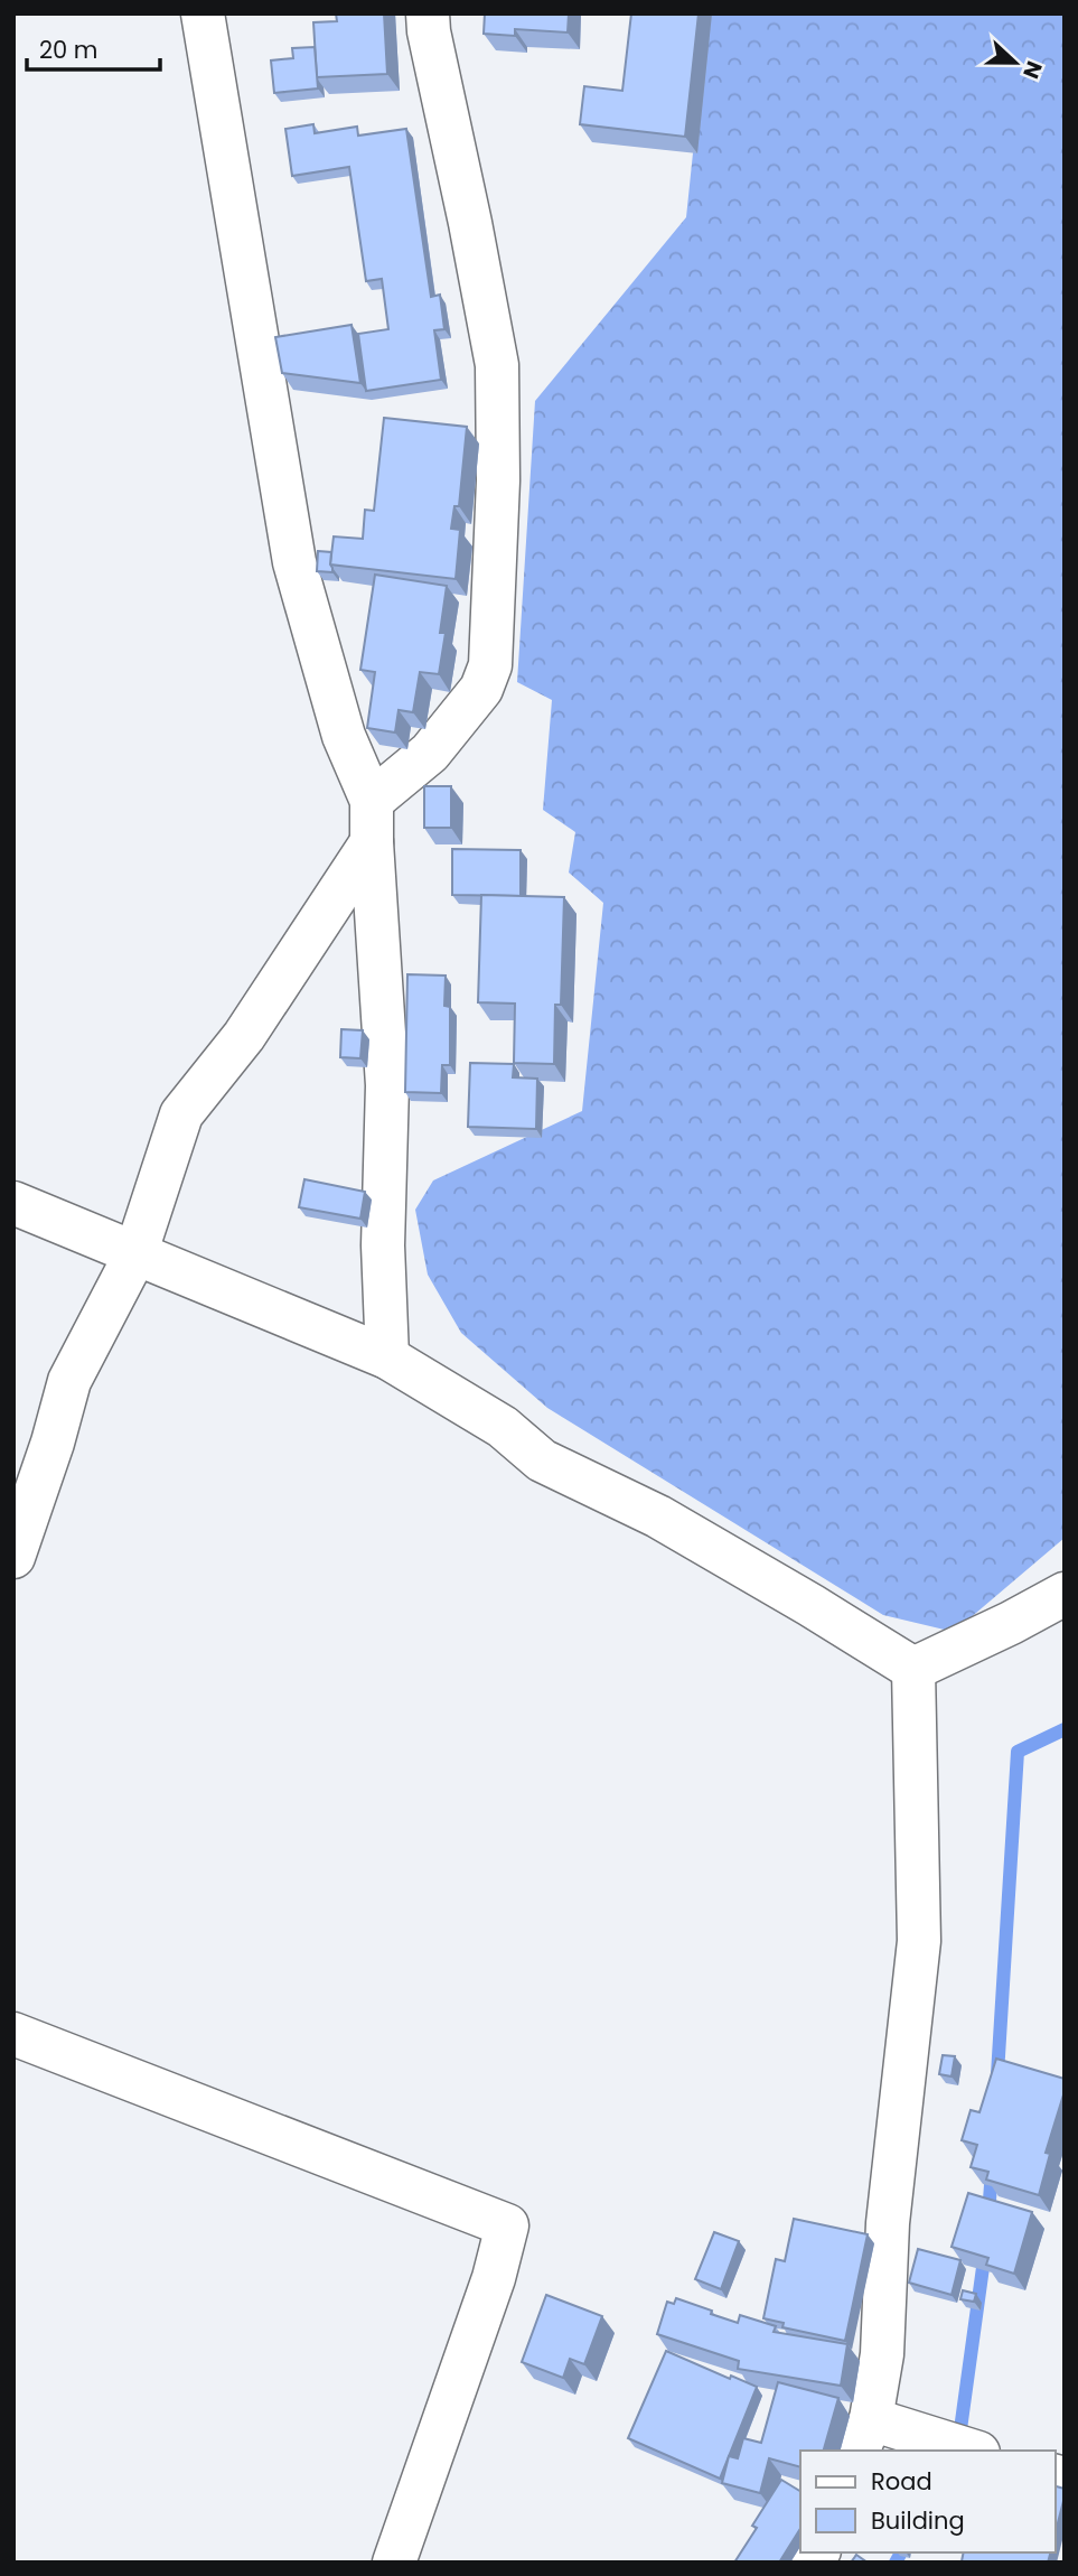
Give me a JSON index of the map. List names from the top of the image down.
{
  "legend": ["Road", "Building"],
  "scale_bar": "20 m",
  "north": "right"
}
